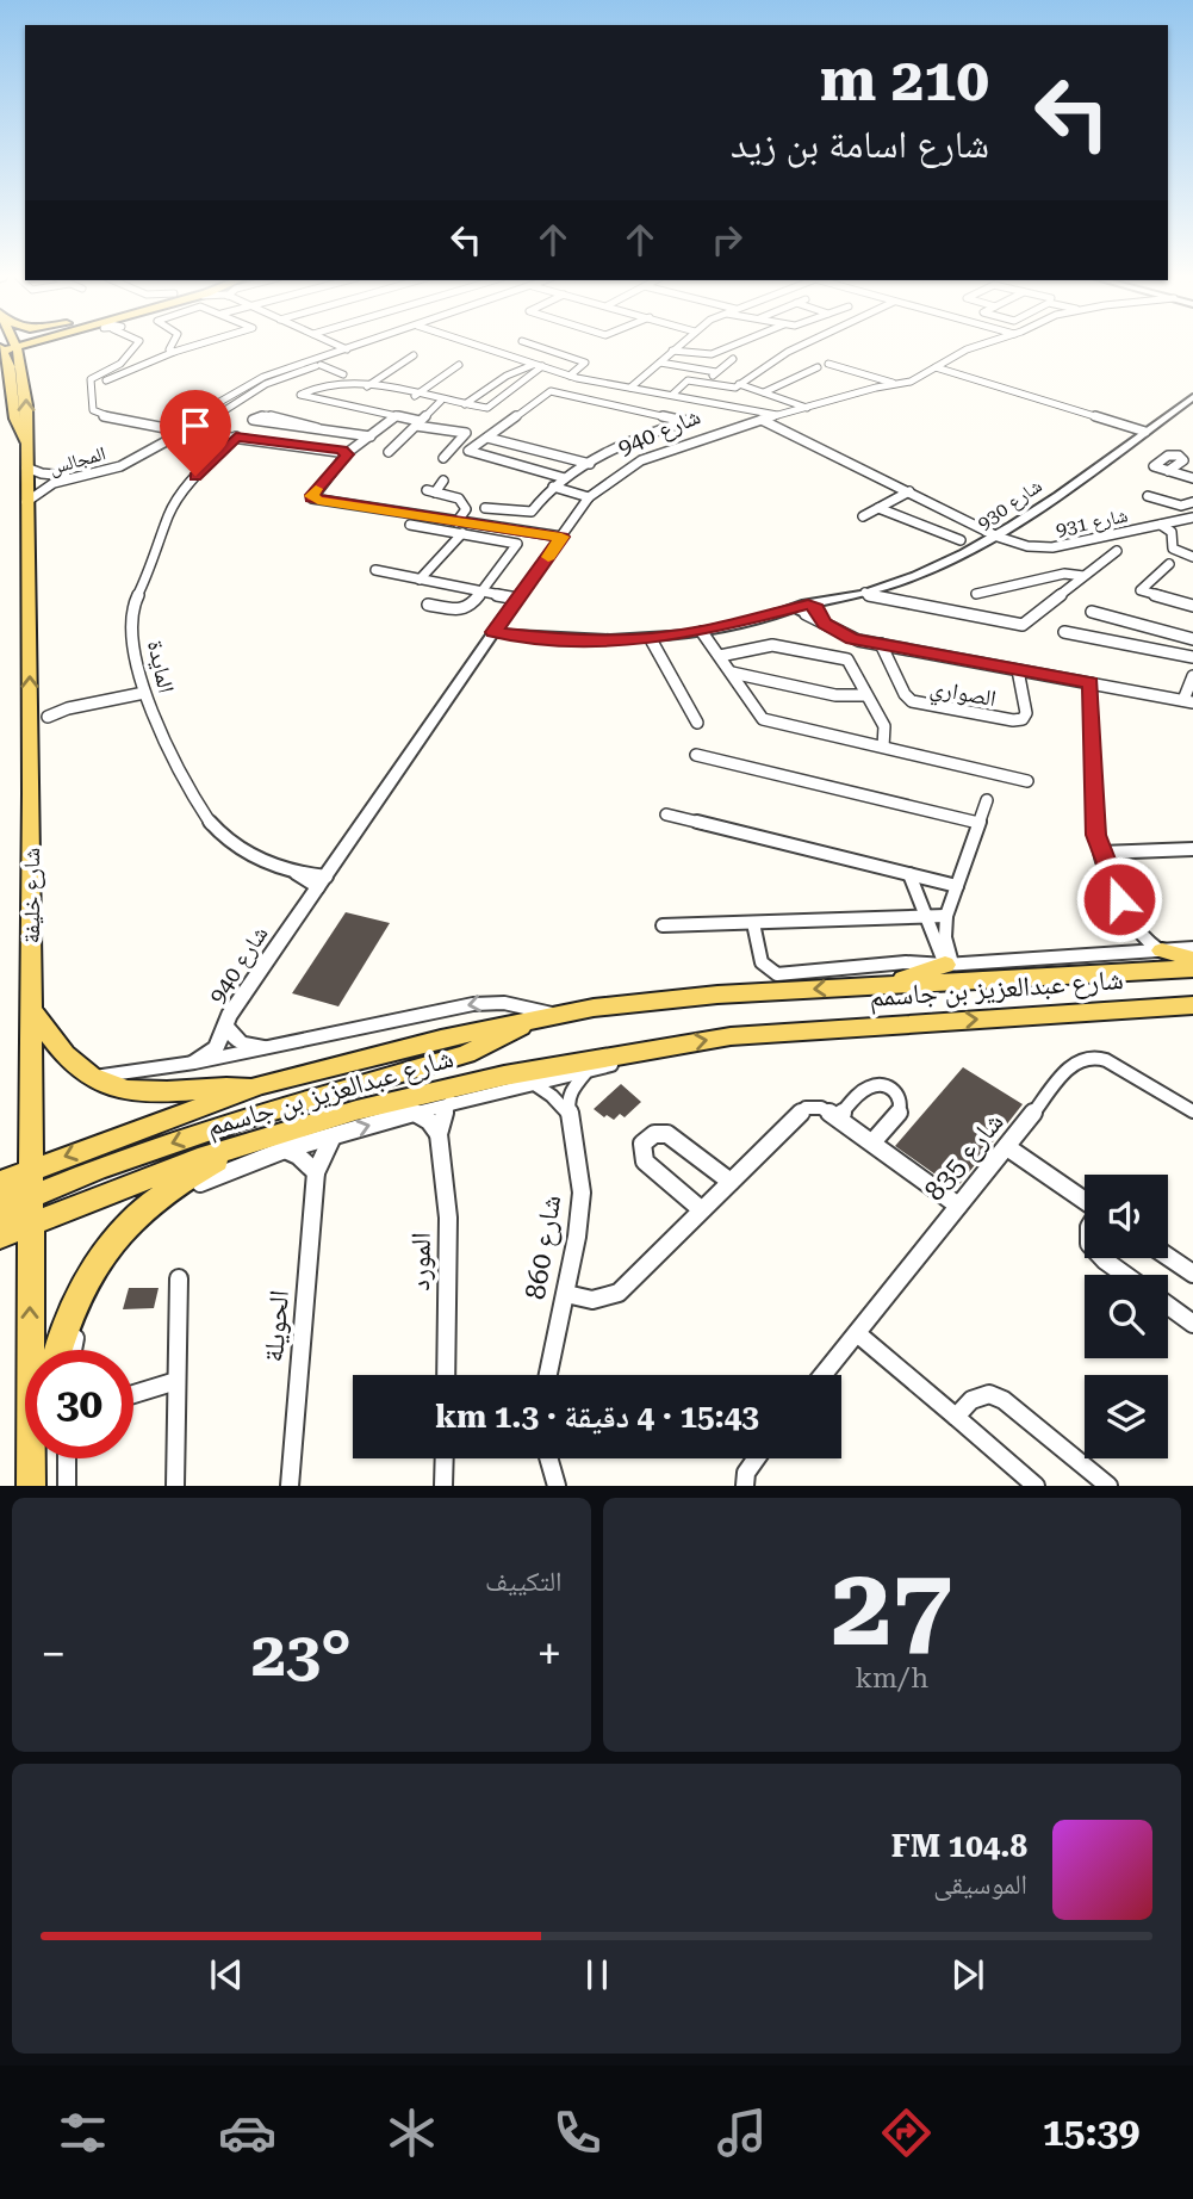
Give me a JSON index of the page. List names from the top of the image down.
{
  "streets": {
    "main road": ["شارع خليفة", "شارع عبدالعزيز بن جاسمم"],
    "street": [
      "شارع 940",
      "المجالس",
      "شارع 930",
      "شارع 931",
      "المايدة",
      "الصواري",
      "شارع 835",
      "شارع 860",
      "المورد",
      "الحويلة"
    ]
  },
  "crossings": [
    ["شارع 940", "شارع 931"],
    ["شارع 940", "المايدة"],
    ["شارع 940", "شارع عبدالعزيز بن جاسمم"],
    ["المجالس", "شارع خليفة"],
    ["شارع 930", "شارع 931"],
    ["شارع خليفة", "شارع عبدالعزيز بن جاسمم"],
    ["شارع عبدالعزيز بن جاسمم", "المورد"],
    ["شارع عبدالعزيز بن جاسمم", "الحويلة"]
  ],
  "page": {
    "turn": ["210 m", "شارع اسامة بن زيد"],
    "limit": "30",
    "trip": "15:43 · 4 دقيقة · 1.3 km",
    "tile": [
      ["27", "km/h"],
      "التكييف"
    ],
    "heat": ["−", "23°", "+"],
    "song": ["104.8 FM", "الموسيقى"],
    "tabs": "15:39"
  }
}
